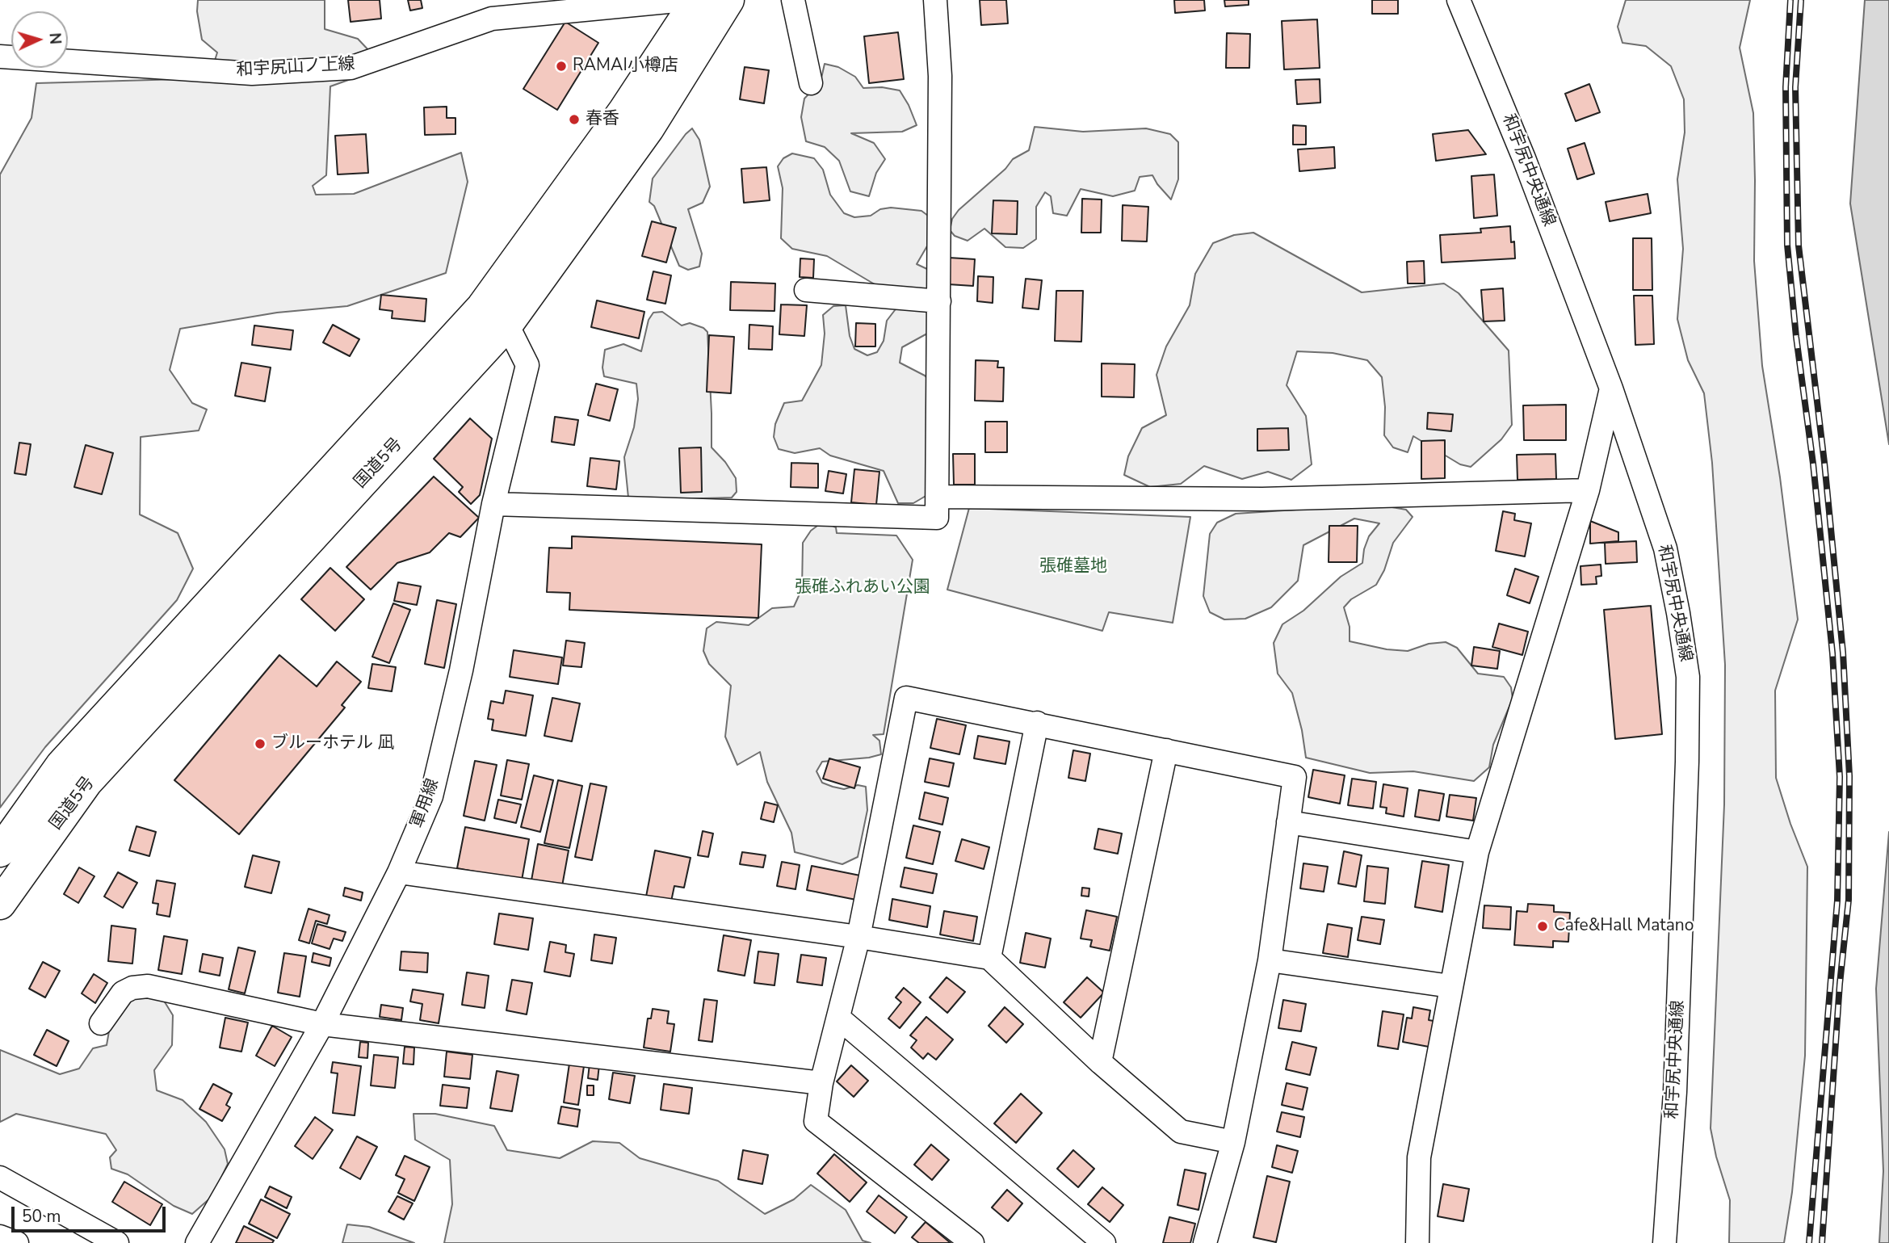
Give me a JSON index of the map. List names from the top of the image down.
{
  "streets": {
    "highway": ["国道5号"],
    "street": ["和宇尻山ノ上線", "和宇尻中央通線", "軍用線"]
  },
  "crossings": [
    ["国道5号", "軍用線"]
  ],
  "parks": ["張碓墓地", "張碓ふれあい公園"],
  "places": [
    "RAMAI小樽店",
    "春香",
    "ブルーホテル 凪",
    "Cafe&Hall Matano"
  ],
  "scale_bar": "50 m",
  "north": "right"
}
